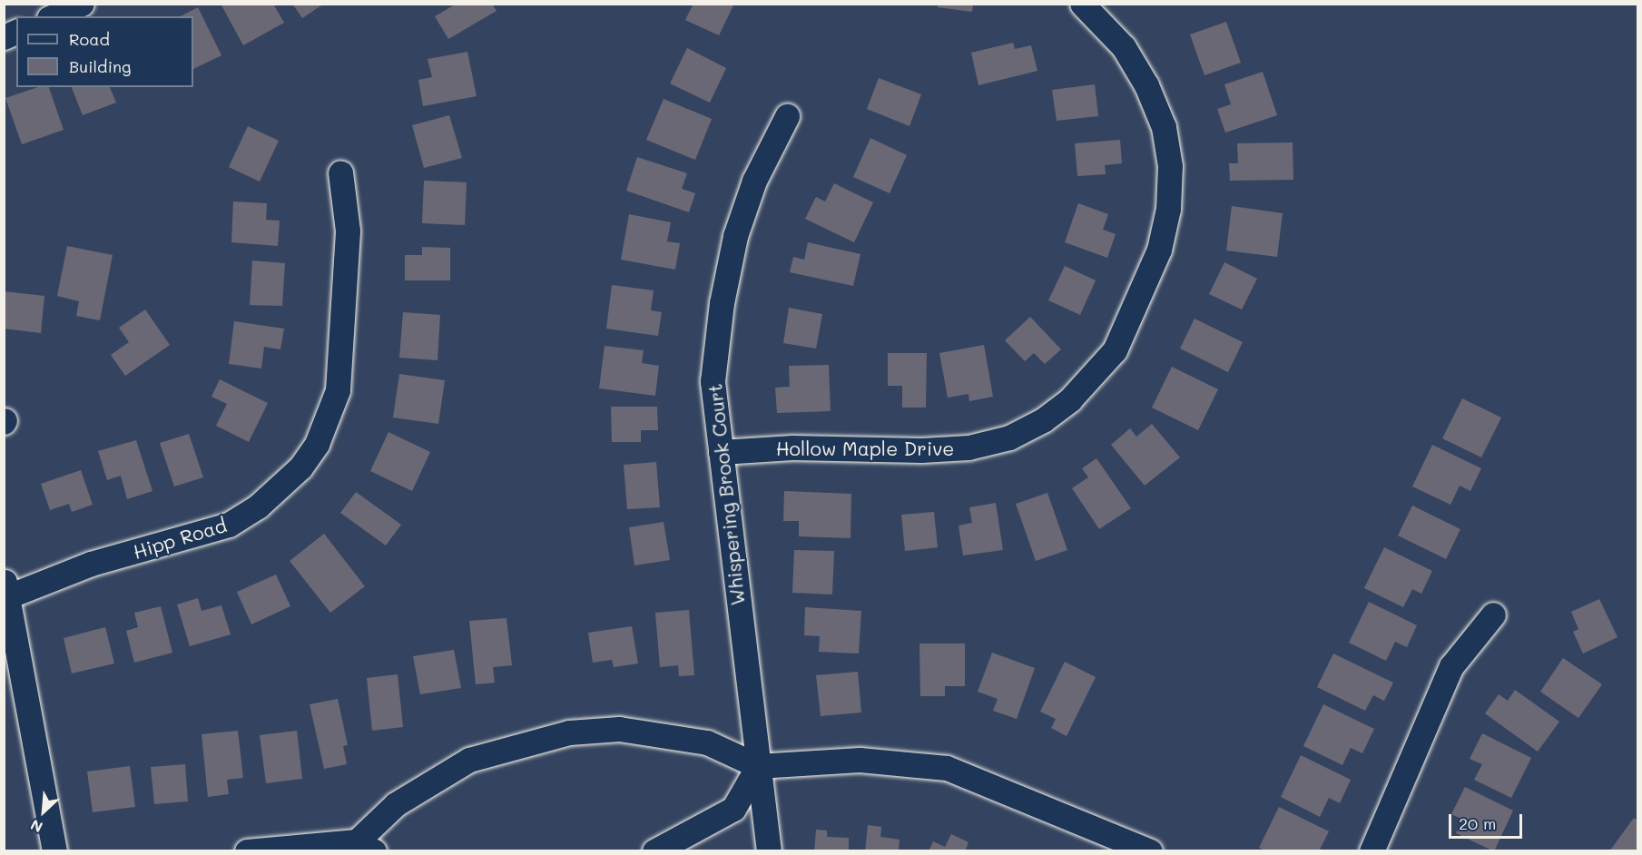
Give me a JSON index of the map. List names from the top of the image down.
{
  "streets": {
    "street": ["Hollow Maple Drive", "Whispering Brook Court", "Hipp Road"]
  },
  "crossings": [
    ["Hollow Maple Drive", "Whispering Brook Court"]
  ],
  "legend": ["Road", "Building"],
  "scale_bar": "20 m",
  "north": "bottom left"
}
